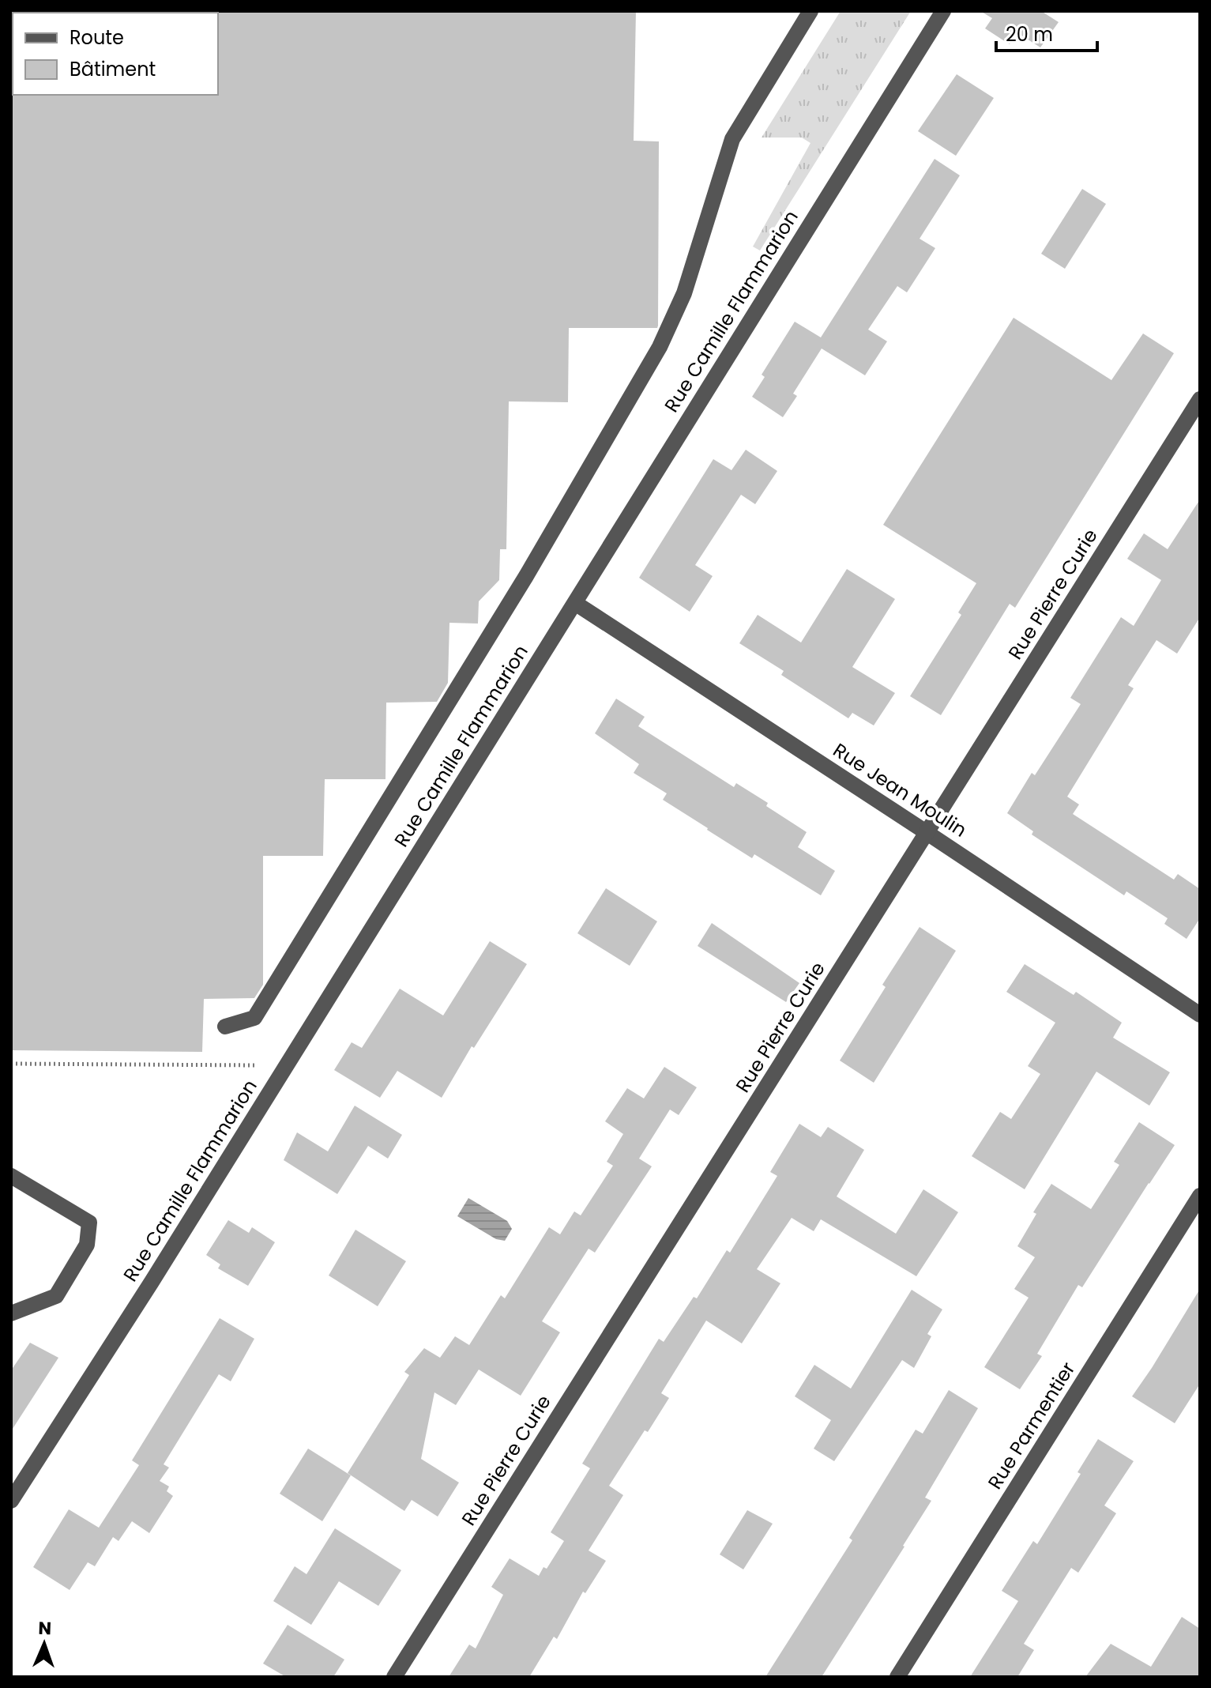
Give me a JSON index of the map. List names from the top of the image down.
{
  "streets": {
    "street": [
      "Rue Camille Flammarion",
      "Rue Pierre Curie",
      "Rue Jean Moulin",
      "Rue Parmentier"
    ]
  },
  "crossings": [
    ["Rue Camille Flammarion", "Rue Jean Moulin"],
    ["Rue Pierre Curie", "Rue Jean Moulin"]
  ],
  "legend": ["Route", "Bâtiment"],
  "scale_bar": "20 m",
  "north": "top"
}
